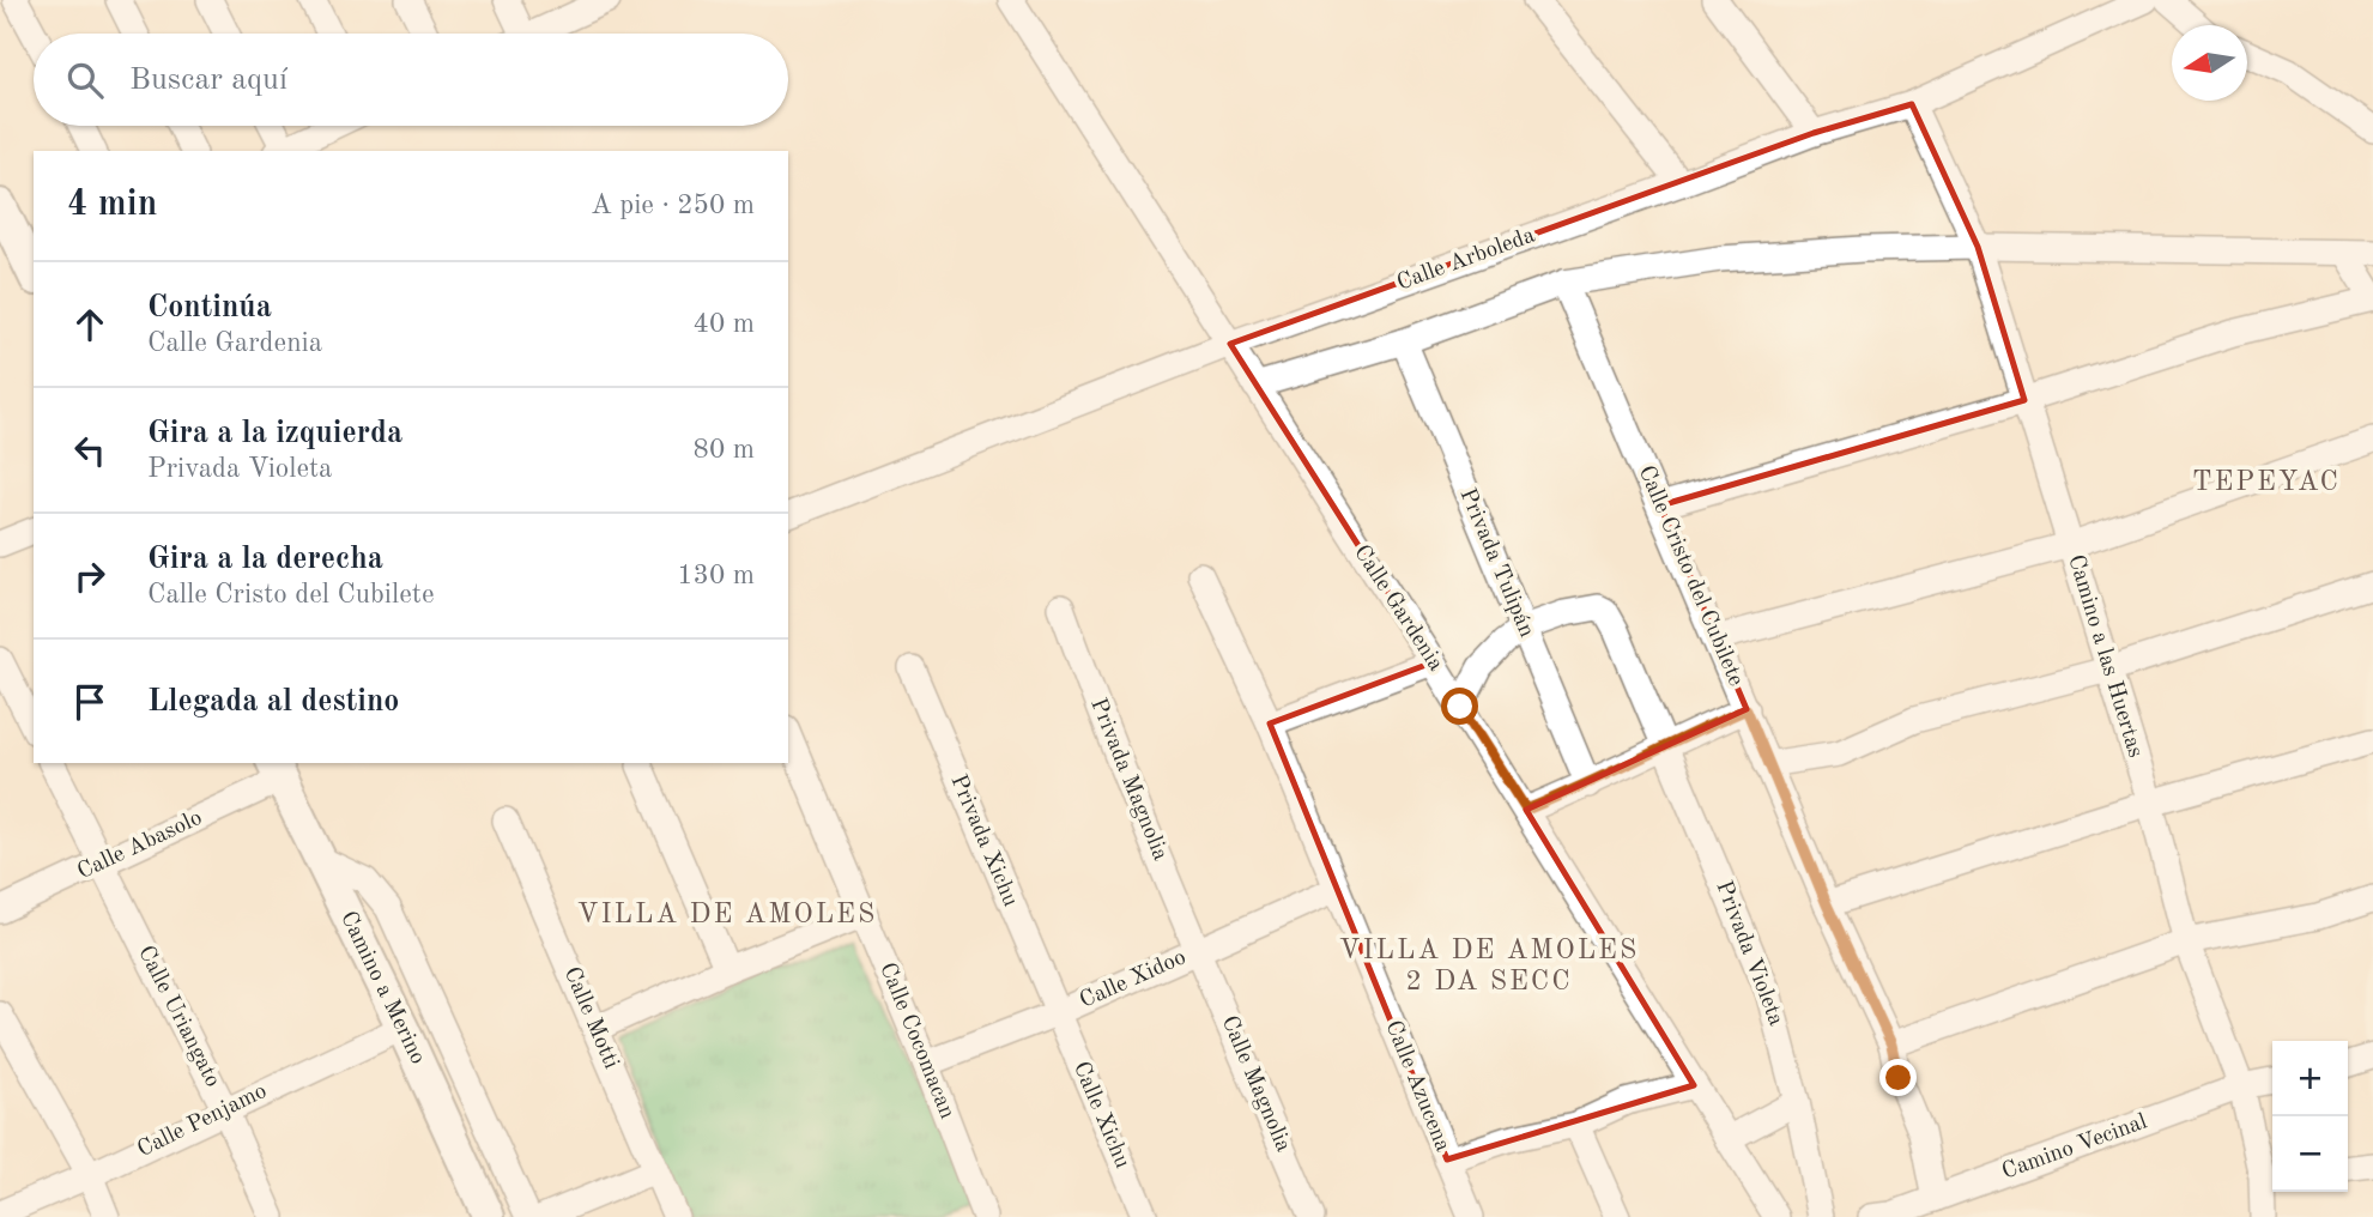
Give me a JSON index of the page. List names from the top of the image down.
{
  "streets": {
    "street": [
      "Calle Arboleda",
      "Privada Tulipán",
      "Calle Cristo del Cubilete",
      "Calle Gardenia",
      "Camino a las Huertas",
      "Privada Magnolia",
      "Privada Xichu",
      "Calle Abasolo",
      "Privada Violeta",
      "Calle Xidoo",
      "Camino a Merino",
      "Calle Uriangato",
      "Calle Motti",
      "Calle Cocomacan",
      "Calle Magnolia",
      "Calle Azucena",
      "Calle Xichu",
      "Calle Penjamo",
      "Camino Vecinal"
    ]
  },
  "crossings": [
    ["Calle Arboleda", "Calle Gardenia"],
    ["Calle Arboleda", "Camino a las Huertas"],
    ["Privada Tulipán", "Privada Violeta"],
    ["Calle Cristo del Cubilete", "Camino Vecinal"],
    ["Camino a las Huertas", "Camino Vecinal"],
    ["Privada Magnolia", "Calle Xidoo"],
    ["Privada Magnolia", "Calle Magnolia"],
    ["Privada Xichu", "Calle Xidoo"],
    ["Privada Xichu", "Calle Xichu"],
    ["Calle Abasolo", "Camino a Merino"],
    ["Calle Abasolo", "Calle Uriangato"],
    ["Calle Xidoo", "Calle Cocomacan"],
    ["Calle Xidoo", "Calle Magnolia"],
    ["Calle Xidoo", "Calle Azucena"],
    ["Calle Xidoo", "Calle Xichu"],
    ["Camino a Merino", "Calle Penjamo"],
    ["Calle Uriangato", "Calle Penjamo"]
  ],
  "districts": ["TEPEYAC", "VILLA DE AMOLES", "VILLA DE AMOLES 2 DA SECC"],
  "north": "left",
  "page": {
    "search": "Buscar aquí",
    "heading": ["4 min", "A pie · 250 m"],
    "list": [
      ["Continúa", "Calle Gardenia", "40 m"],
      ["Gira a la izquierda", "Privada Violeta", "80 m"],
      ["Gira a la derecha", "Calle Cristo del Cubilete", "130 m"],
      "Llegada al destino"
    ],
    "map_buttons": ["+", "−"]
  }
}
